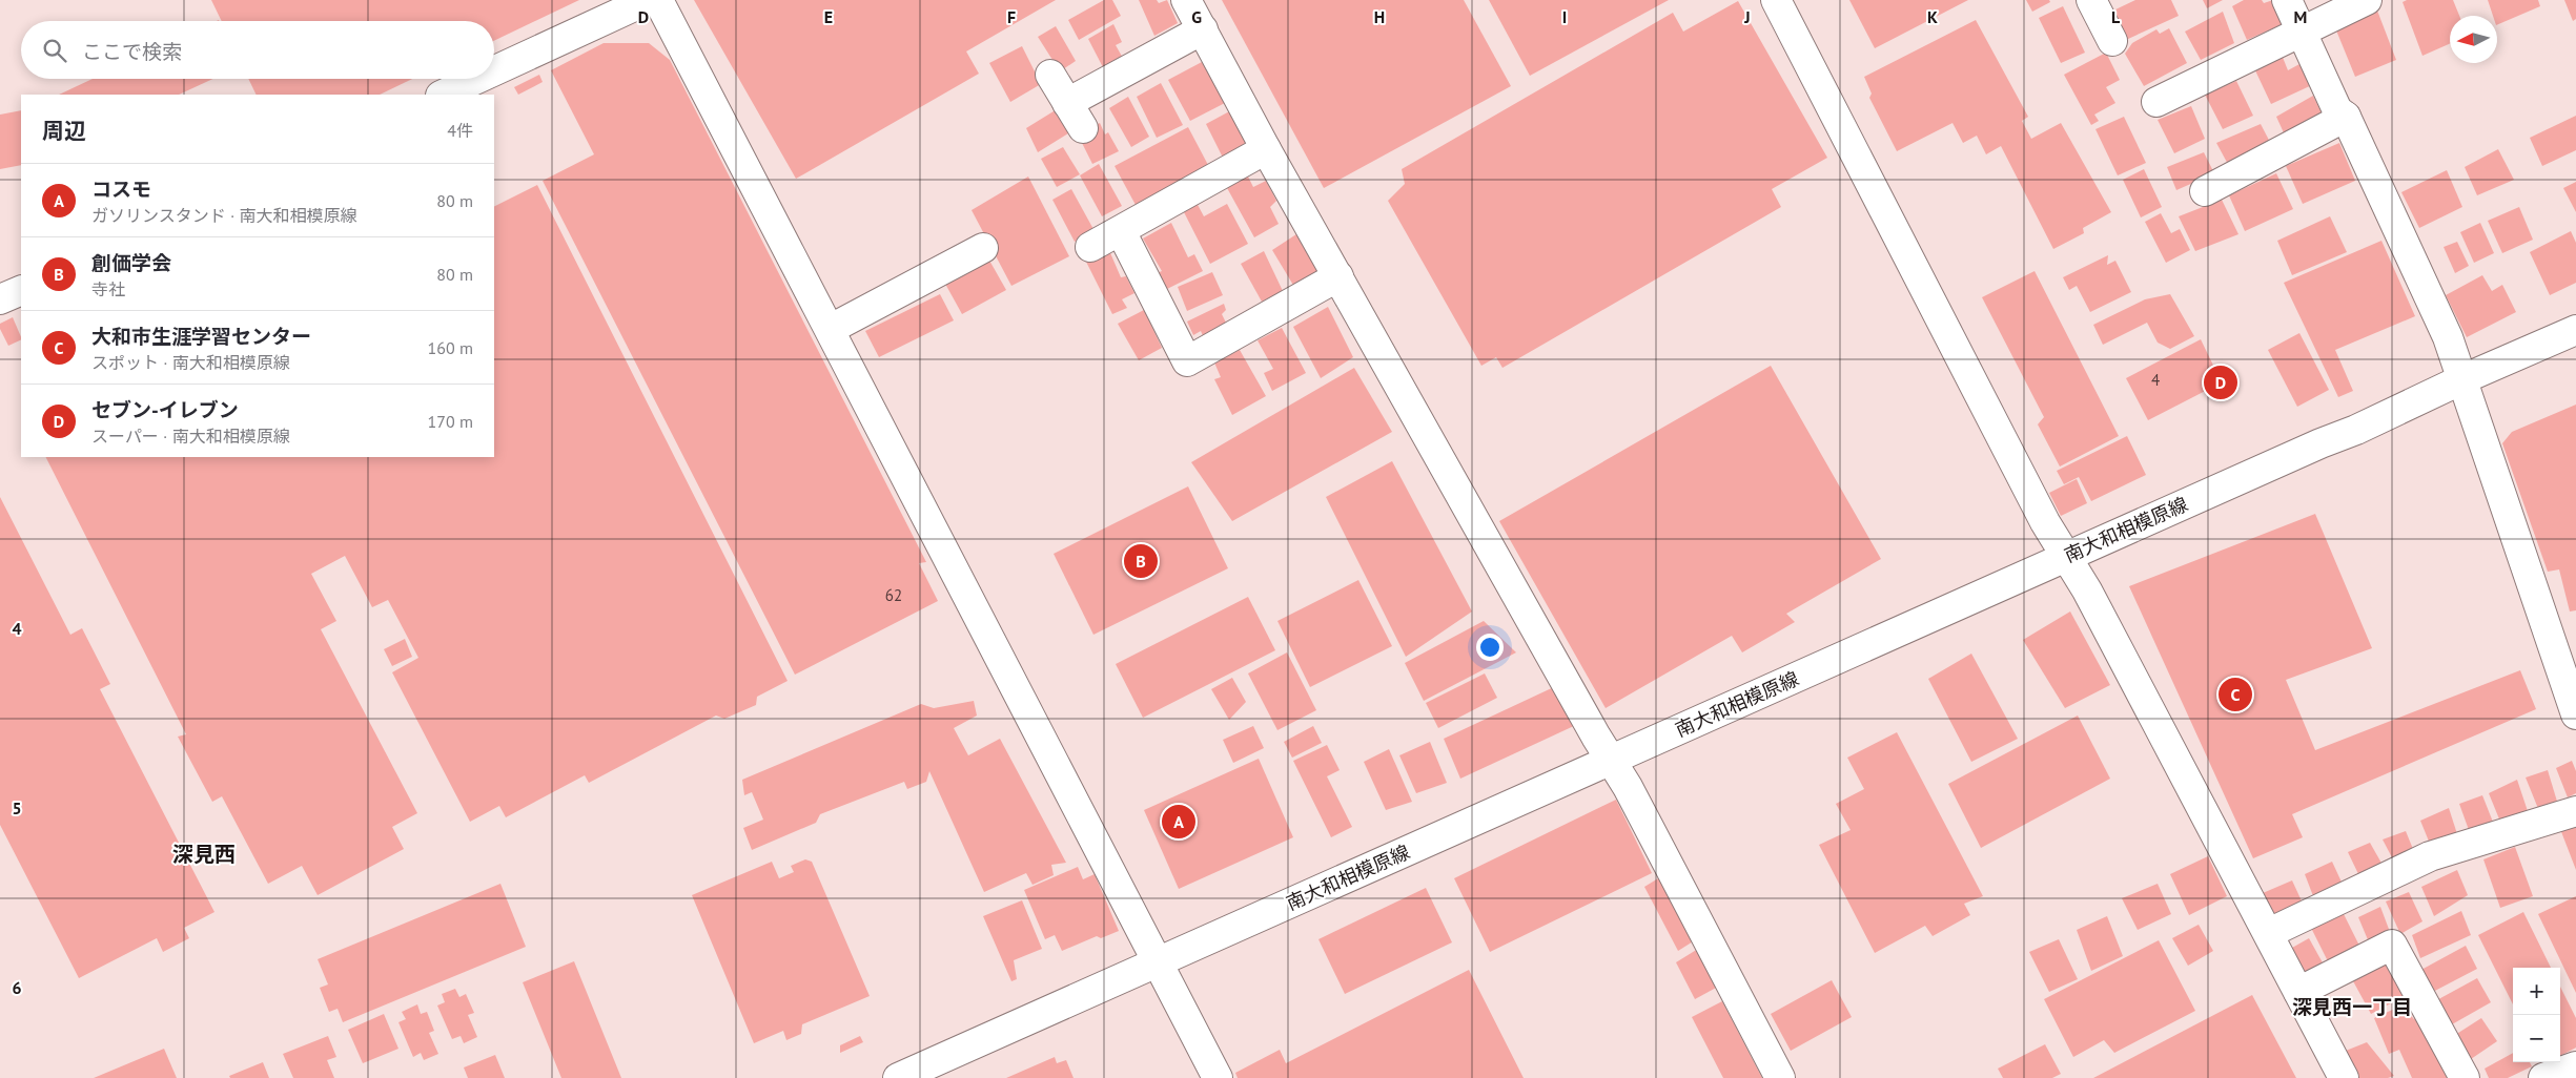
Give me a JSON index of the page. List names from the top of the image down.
{
  "streets": {
    "street": ["南大和相模原線"]
  },
  "districts": ["深見西", "深見西一丁目"],
  "house_numbers": ["4", "62"],
  "north": "left",
  "page": {
    "search": "ここで検索",
    "heading": ["周辺", "4件"],
    "list": [
      {
        "mark": "A",
        "name": "コスモ",
        "note": "ガソリンスタンド · 南大和相模原線",
        "value": "80 m"
      },
      {
        "mark": "B",
        "name": "創価学会",
        "note": "寺社",
        "value": "80 m"
      },
      {
        "mark": "C",
        "name": "大和市生涯学習センター",
        "note": "スポット · 南大和相模原線",
        "value": "160 m"
      },
      {
        "mark": "D",
        "name": "セブン-イレブン",
        "note": "スーパー · 南大和相模原線",
        "value": "170 m"
      }
    ],
    "pins": [
      "D",
      "B",
      "C",
      "A"
    ],
    "map_buttons": ["+", "−"]
  },
  "grid": {
    "columns": [
      "D",
      "E",
      "F",
      "G",
      "H",
      "I",
      "J",
      "K",
      "L",
      "M"
    ],
    "rows": ["4", "5", "6"]
  }
}
